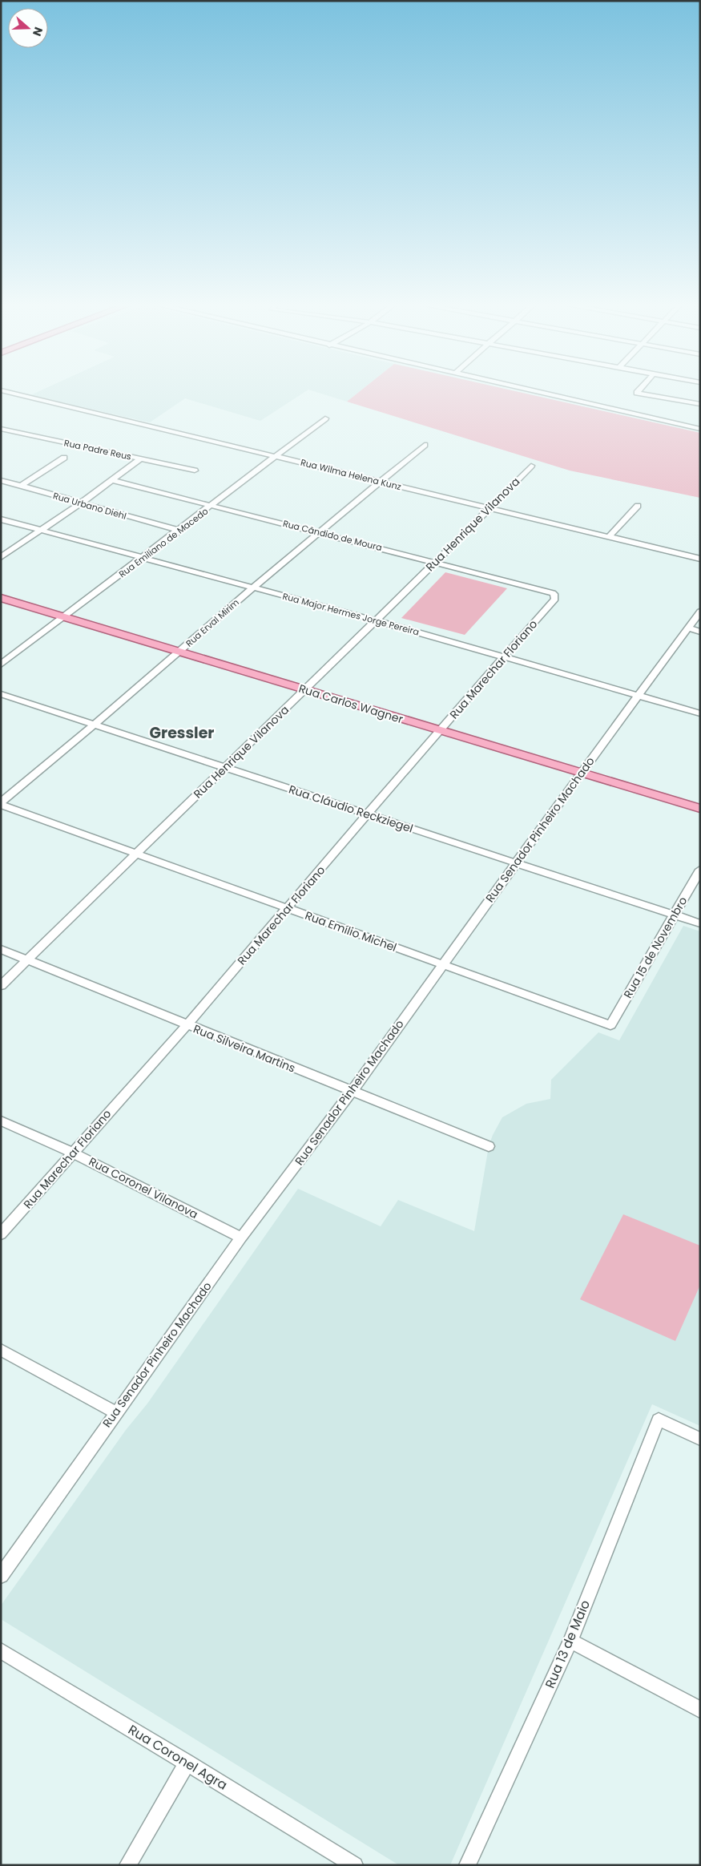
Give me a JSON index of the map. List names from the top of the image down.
{
  "streets": {
    "main road": ["Rua Carlos Wagner"],
    "street": [
      "Rua Padre Reus",
      "Rua Wilma Helena Kunz",
      "Rua Urbano Diehl",
      "Rua Henrique Vilanova",
      "Rua Cândido de Moura",
      "Rua Emiliano de Macedo",
      "Rua Major Hermes Jorge Pereira",
      "Rua Erval Mirim",
      "Rua Marechar Floriano",
      "Rua Cláudio Reckziegel",
      "Rua Senador Pinheiro Machado",
      "Rua Emílio Michel",
      "Rua 15 de Novembro",
      "Rua Silveira Martins",
      "Rua Coronel Vilanova",
      "Rua 13 de Maio",
      "Rua Coronel Agra"
    ]
  },
  "crossings": [
    ["Rua Wilma Helena Kunz", "Rua Henrique Vilanova"],
    ["Rua Wilma Helena Kunz", "Rua Emiliano de Macedo"],
    ["Rua Wilma Helena Kunz", "Rua Erval Mirim"],
    ["Rua Urbano Diehl", "Rua Emiliano de Macedo"],
    ["Rua Henrique Vilanova", "Rua Cândido de Moura"],
    ["Rua Henrique Vilanova", "Rua Major Hermes Jorge Pereira"],
    ["Rua Henrique Vilanova", "Rua Carlos Wagner"],
    ["Rua Henrique Vilanova", "Rua Cláudio Reckziegel"],
    ["Rua Henrique Vilanova", "Rua Emílio Michel"],
    ["Rua Henrique Vilanova", "Rua Silveira Martins"],
    ["Rua Cândido de Moura", "Rua Emiliano de Macedo"],
    ["Rua Cândido de Moura", "Rua Erval Mirim"],
    ["Rua Cândido de Moura", "Rua Marechar Floriano"],
    ["Rua Emiliano de Macedo", "Rua Major Hermes Jorge Pereira"],
    ["Rua Emiliano de Macedo", "Rua Carlos Wagner"],
    ["Rua Major Hermes Jorge Pereira", "Rua Erval Mirim"],
    ["Rua Major Hermes Jorge Pereira", "Rua Marechar Floriano"],
    ["Rua Major Hermes Jorge Pereira", "Rua Senador Pinheiro Machado"],
    ["Rua Erval Mirim", "Rua Carlos Wagner"],
    ["Rua Erval Mirim", "Rua Cláudio Reckziegel"],
    ["Rua Erval Mirim", "Rua Emílio Michel"],
    ["Rua Marechar Floriano", "Rua Carlos Wagner"],
    ["Rua Marechar Floriano", "Rua Cláudio Reckziegel"],
    ["Rua Marechar Floriano", "Rua Emílio Michel"],
    ["Rua Marechar Floriano", "Rua Silveira Martins"],
    ["Rua Marechar Floriano", "Rua Coronel Vilanova"],
    ["Rua Carlos Wagner", "Rua Senador Pinheiro Machado"],
    ["Rua Cláudio Reckziegel", "Rua Senador Pinheiro Machado"],
    ["Rua Cláudio Reckziegel", "Rua 15 de Novembro"],
    ["Rua Senador Pinheiro Machado", "Rua Emílio Michel"],
    ["Rua Senador Pinheiro Machado", "Rua Silveira Martins"],
    ["Rua Senador Pinheiro Machado", "Rua Coronel Vilanova"],
    ["Rua Emílio Michel", "Rua 15 de Novembro"]
  ],
  "districts": ["Gressler"],
  "north": "right"
}
